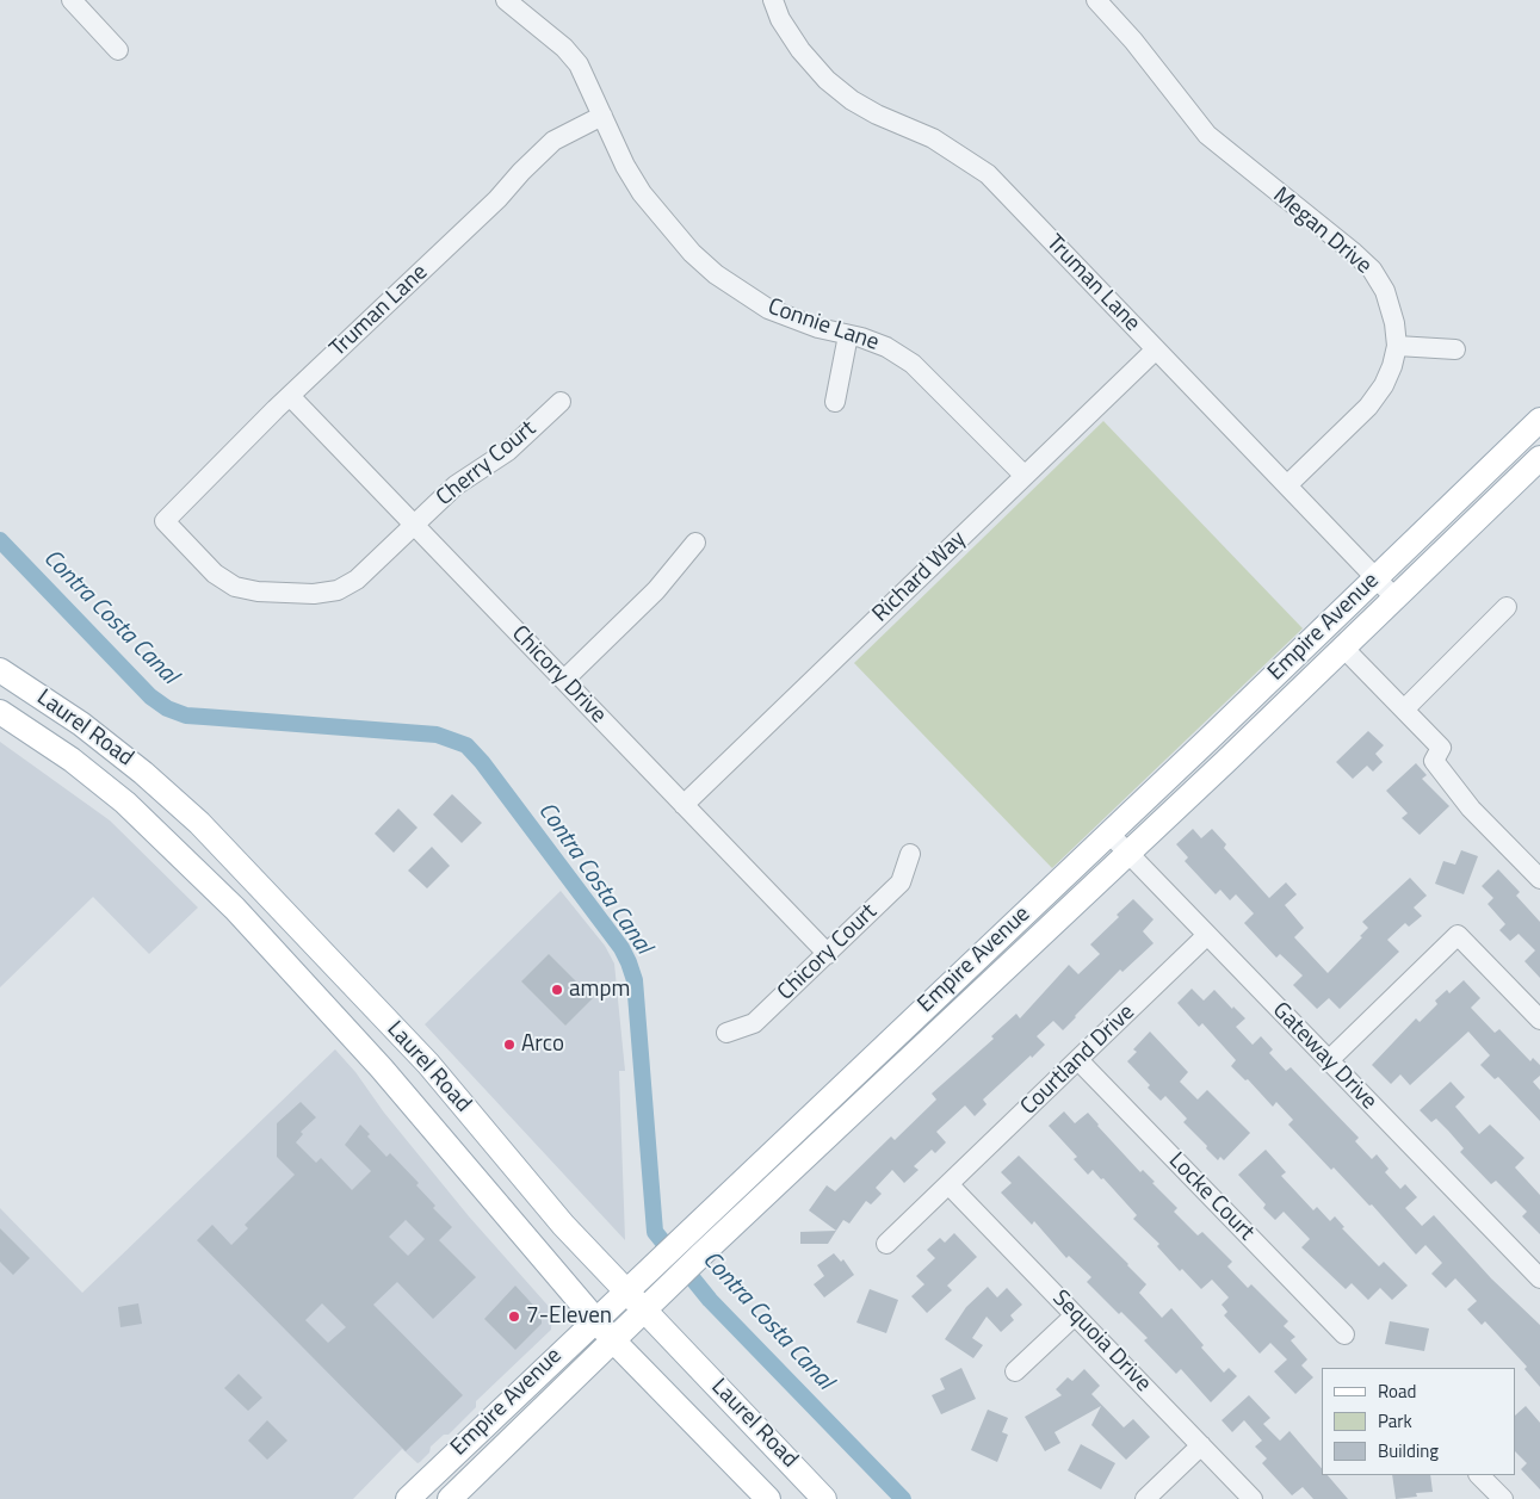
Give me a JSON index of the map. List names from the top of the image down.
{
  "streets": {
    "main road": ["Empire Avenue", "Laurel Road"],
    "street": [
      "Megan Drive",
      "Truman Lane",
      "Connie Lane",
      "Cherry Court",
      "Richard Way",
      "Chicory Drive",
      "Chicory Court",
      "Gateway Drive",
      "Courtland Drive",
      "Locke Court",
      "Sequoia Drive"
    ]
  },
  "crossings": [
    ["Megan Drive", "Truman Lane"],
    ["Truman Lane", "Connie Lane"],
    ["Truman Lane", "Cherry Court"],
    ["Truman Lane", "Richard Way"],
    ["Truman Lane", "Empire Avenue"],
    ["Truman Lane", "Chicory Drive"],
    ["Connie Lane", "Richard Way"],
    ["Cherry Court", "Chicory Drive"],
    ["Richard Way", "Chicory Drive"],
    ["Empire Avenue", "Laurel Road"],
    ["Empire Avenue", "Gateway Drive"],
    ["Chicory Drive", "Chicory Court"],
    ["Gateway Drive", "Courtland Drive"],
    ["Courtland Drive", "Locke Court"],
    ["Courtland Drive", "Sequoia Drive"]
  ],
  "water": ["Contra Costa Canal"],
  "places": ["ampm", "Arco", "7-Eleven"],
  "legend": ["Road", "Park", "Building"]
}
